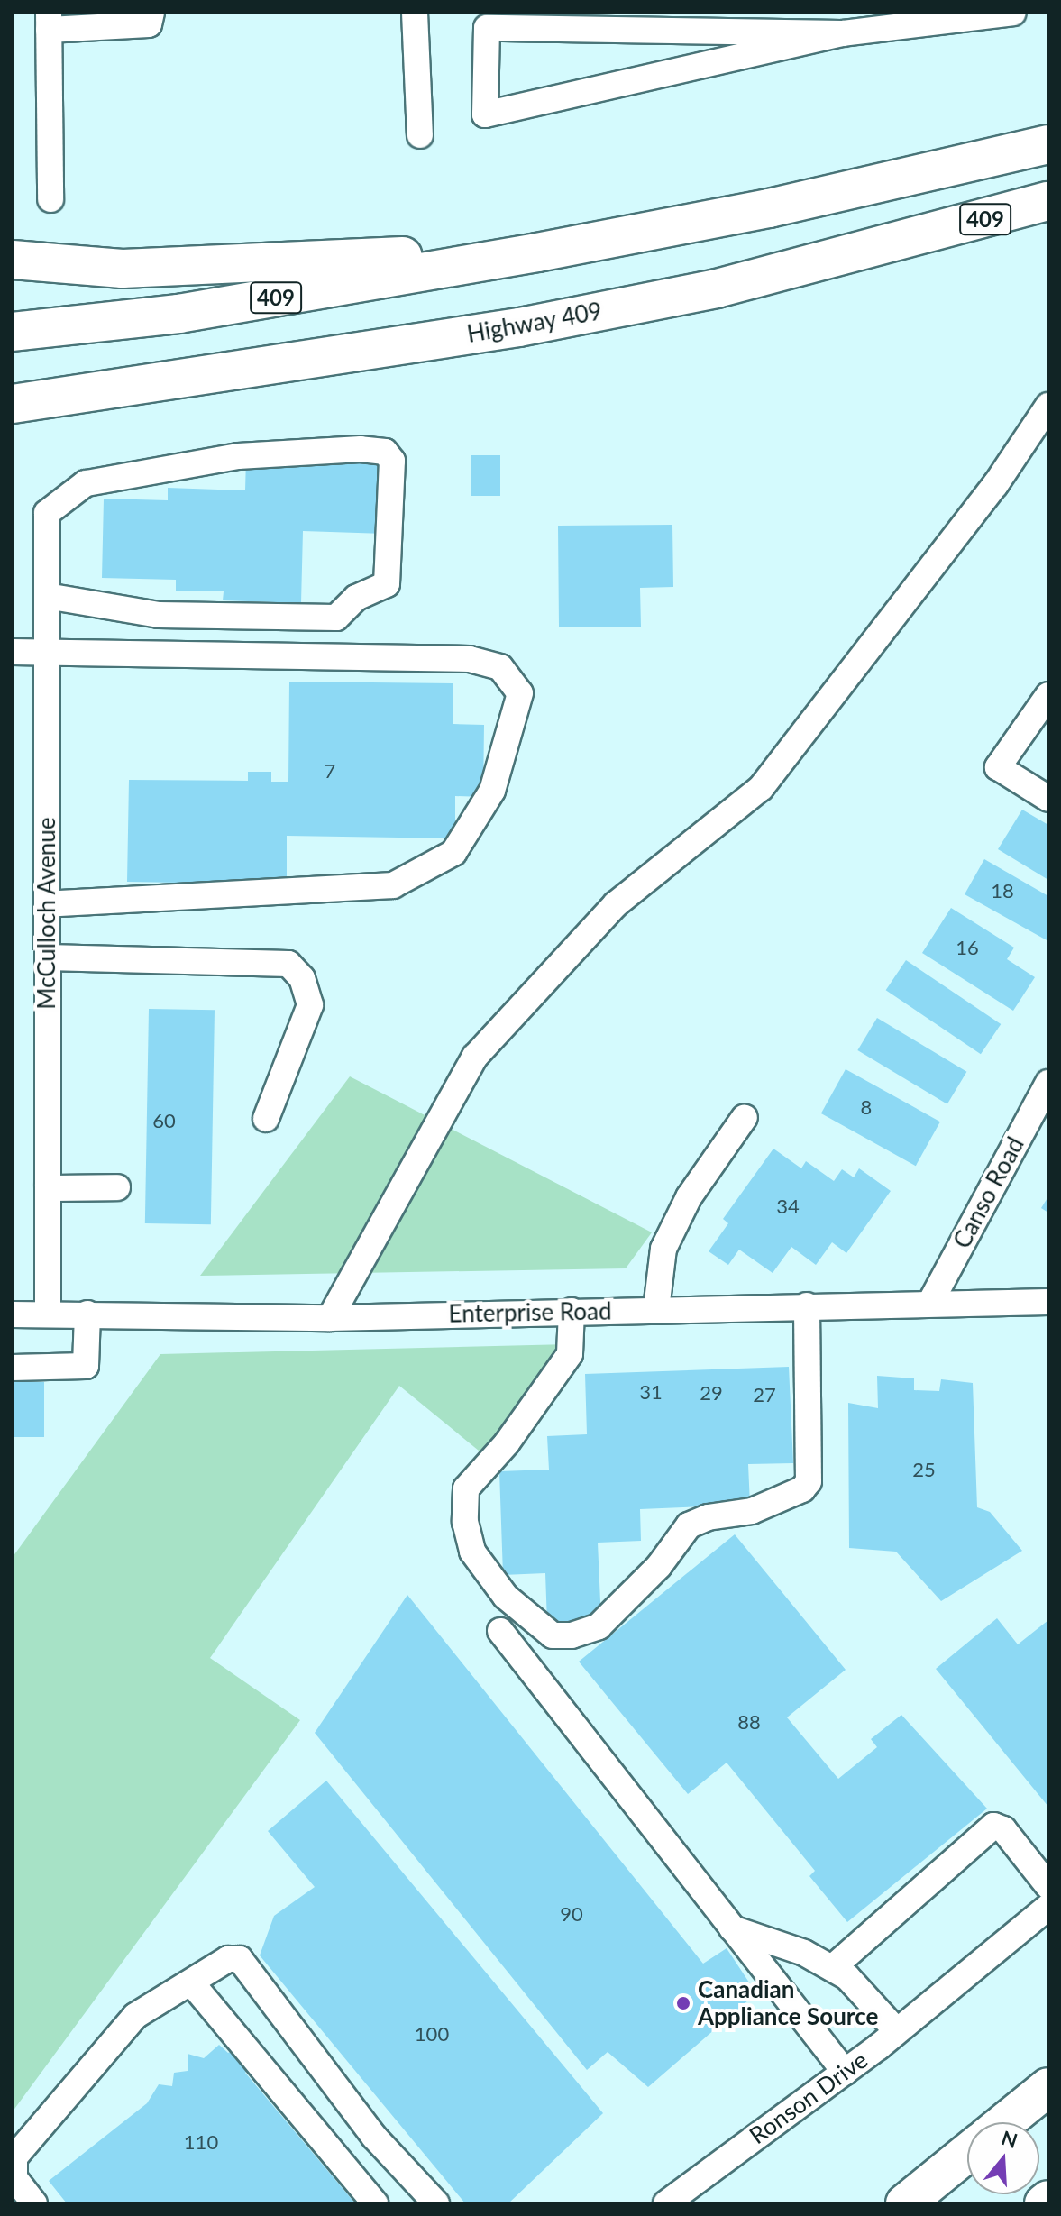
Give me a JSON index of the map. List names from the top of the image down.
{
  "streets": {
    "highway": ["409", "Highway 409"],
    "street": [
      "McCulloch Avenue",
      "Canso Road",
      "Enterprise Road",
      "Ronson Drive"
    ]
  },
  "crossings": [
    ["McCulloch Avenue", "Enterprise Road"],
    ["Canso Road", "Enterprise Road"]
  ],
  "places": ["Canadian Appliance Source"],
  "house_numbers": [
    "7",
    "18",
    "16",
    "8",
    "60",
    "34",
    "31",
    "29",
    "27",
    "25",
    "88",
    "90",
    "100",
    "110"
  ],
  "north": "top"
}
